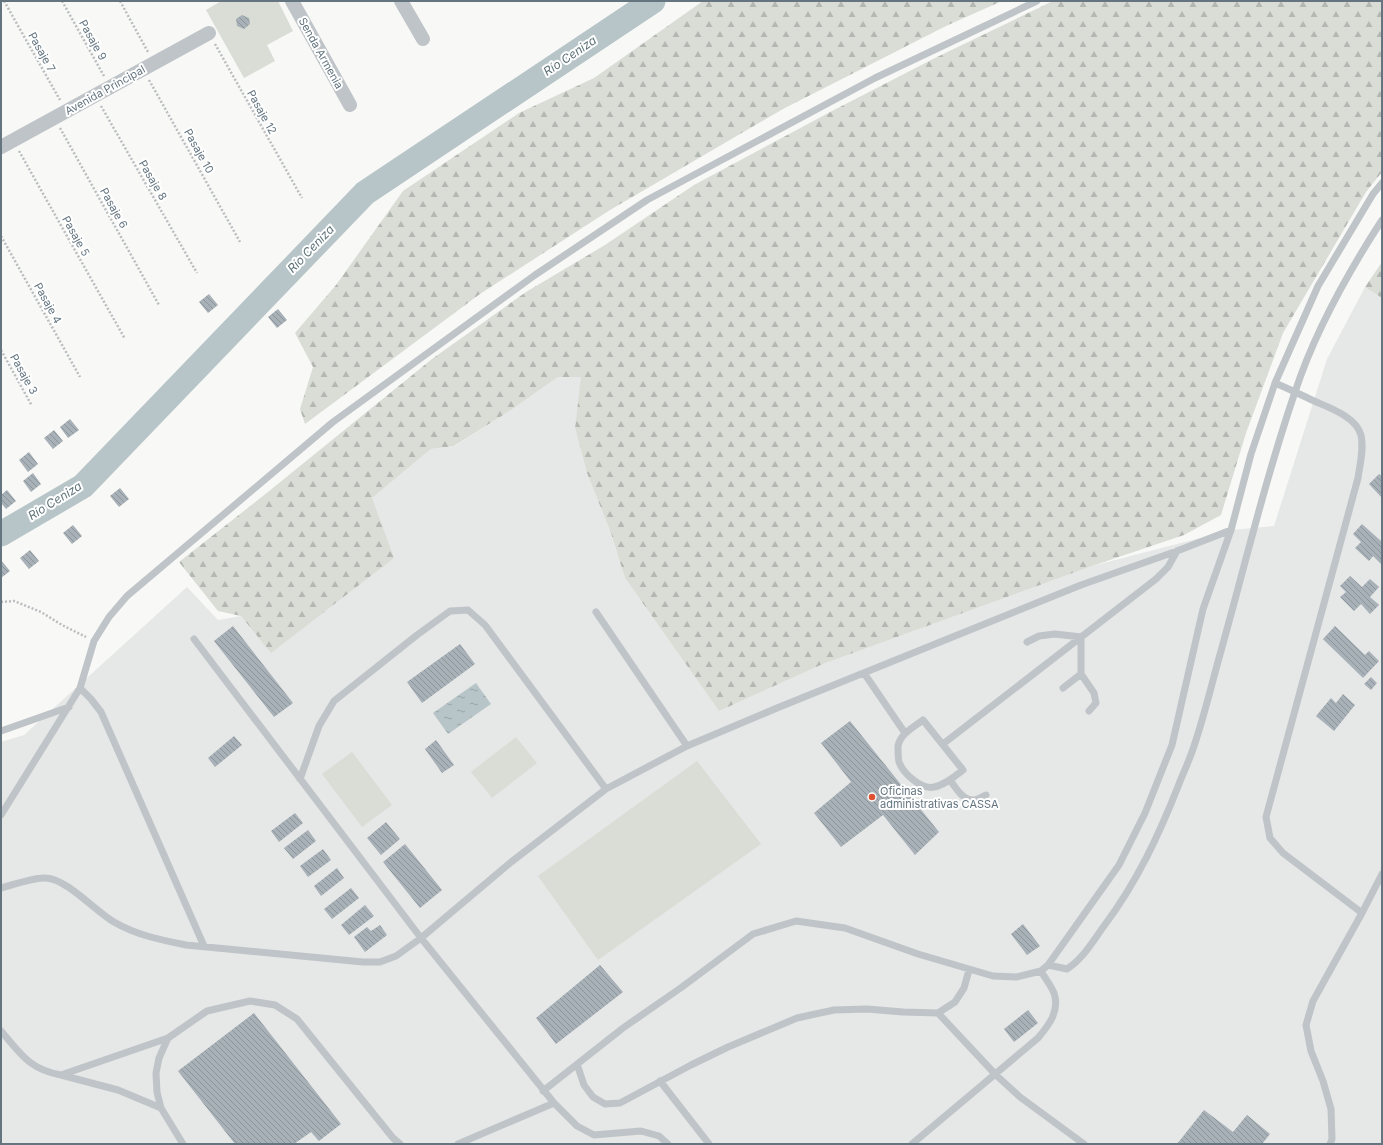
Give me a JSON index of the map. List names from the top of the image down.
{
  "streets": {
    "street": ["Senda Armenia", "Avenida Principal"],
    "path": [
      "Pasaje 9",
      "Pasaje 7",
      "Pasaje 12",
      "Pasaje 10",
      "Pasaje 8",
      "Pasaje 6",
      "Pasaje 5",
      "Pasaje 4",
      "Pasaje 3"
    ]
  },
  "crossings": [
    ["Pasaje 9", "Avenida Principal"],
    ["Pasaje 7", "Avenida Principal"],
    ["Pasaje 7", "Pasaje 6"],
    ["Avenida Principal", "Pasaje 12"],
    ["Avenida Principal", "Pasaje 10"],
    ["Avenida Principal", "Pasaje 8"],
    ["Avenida Principal", "Pasaje 6"],
    ["Avenida Principal", "Pasaje 5"]
  ],
  "water": ["Río Ceniza"],
  "places": ["Oficinas administrativas CASSA"]
}
